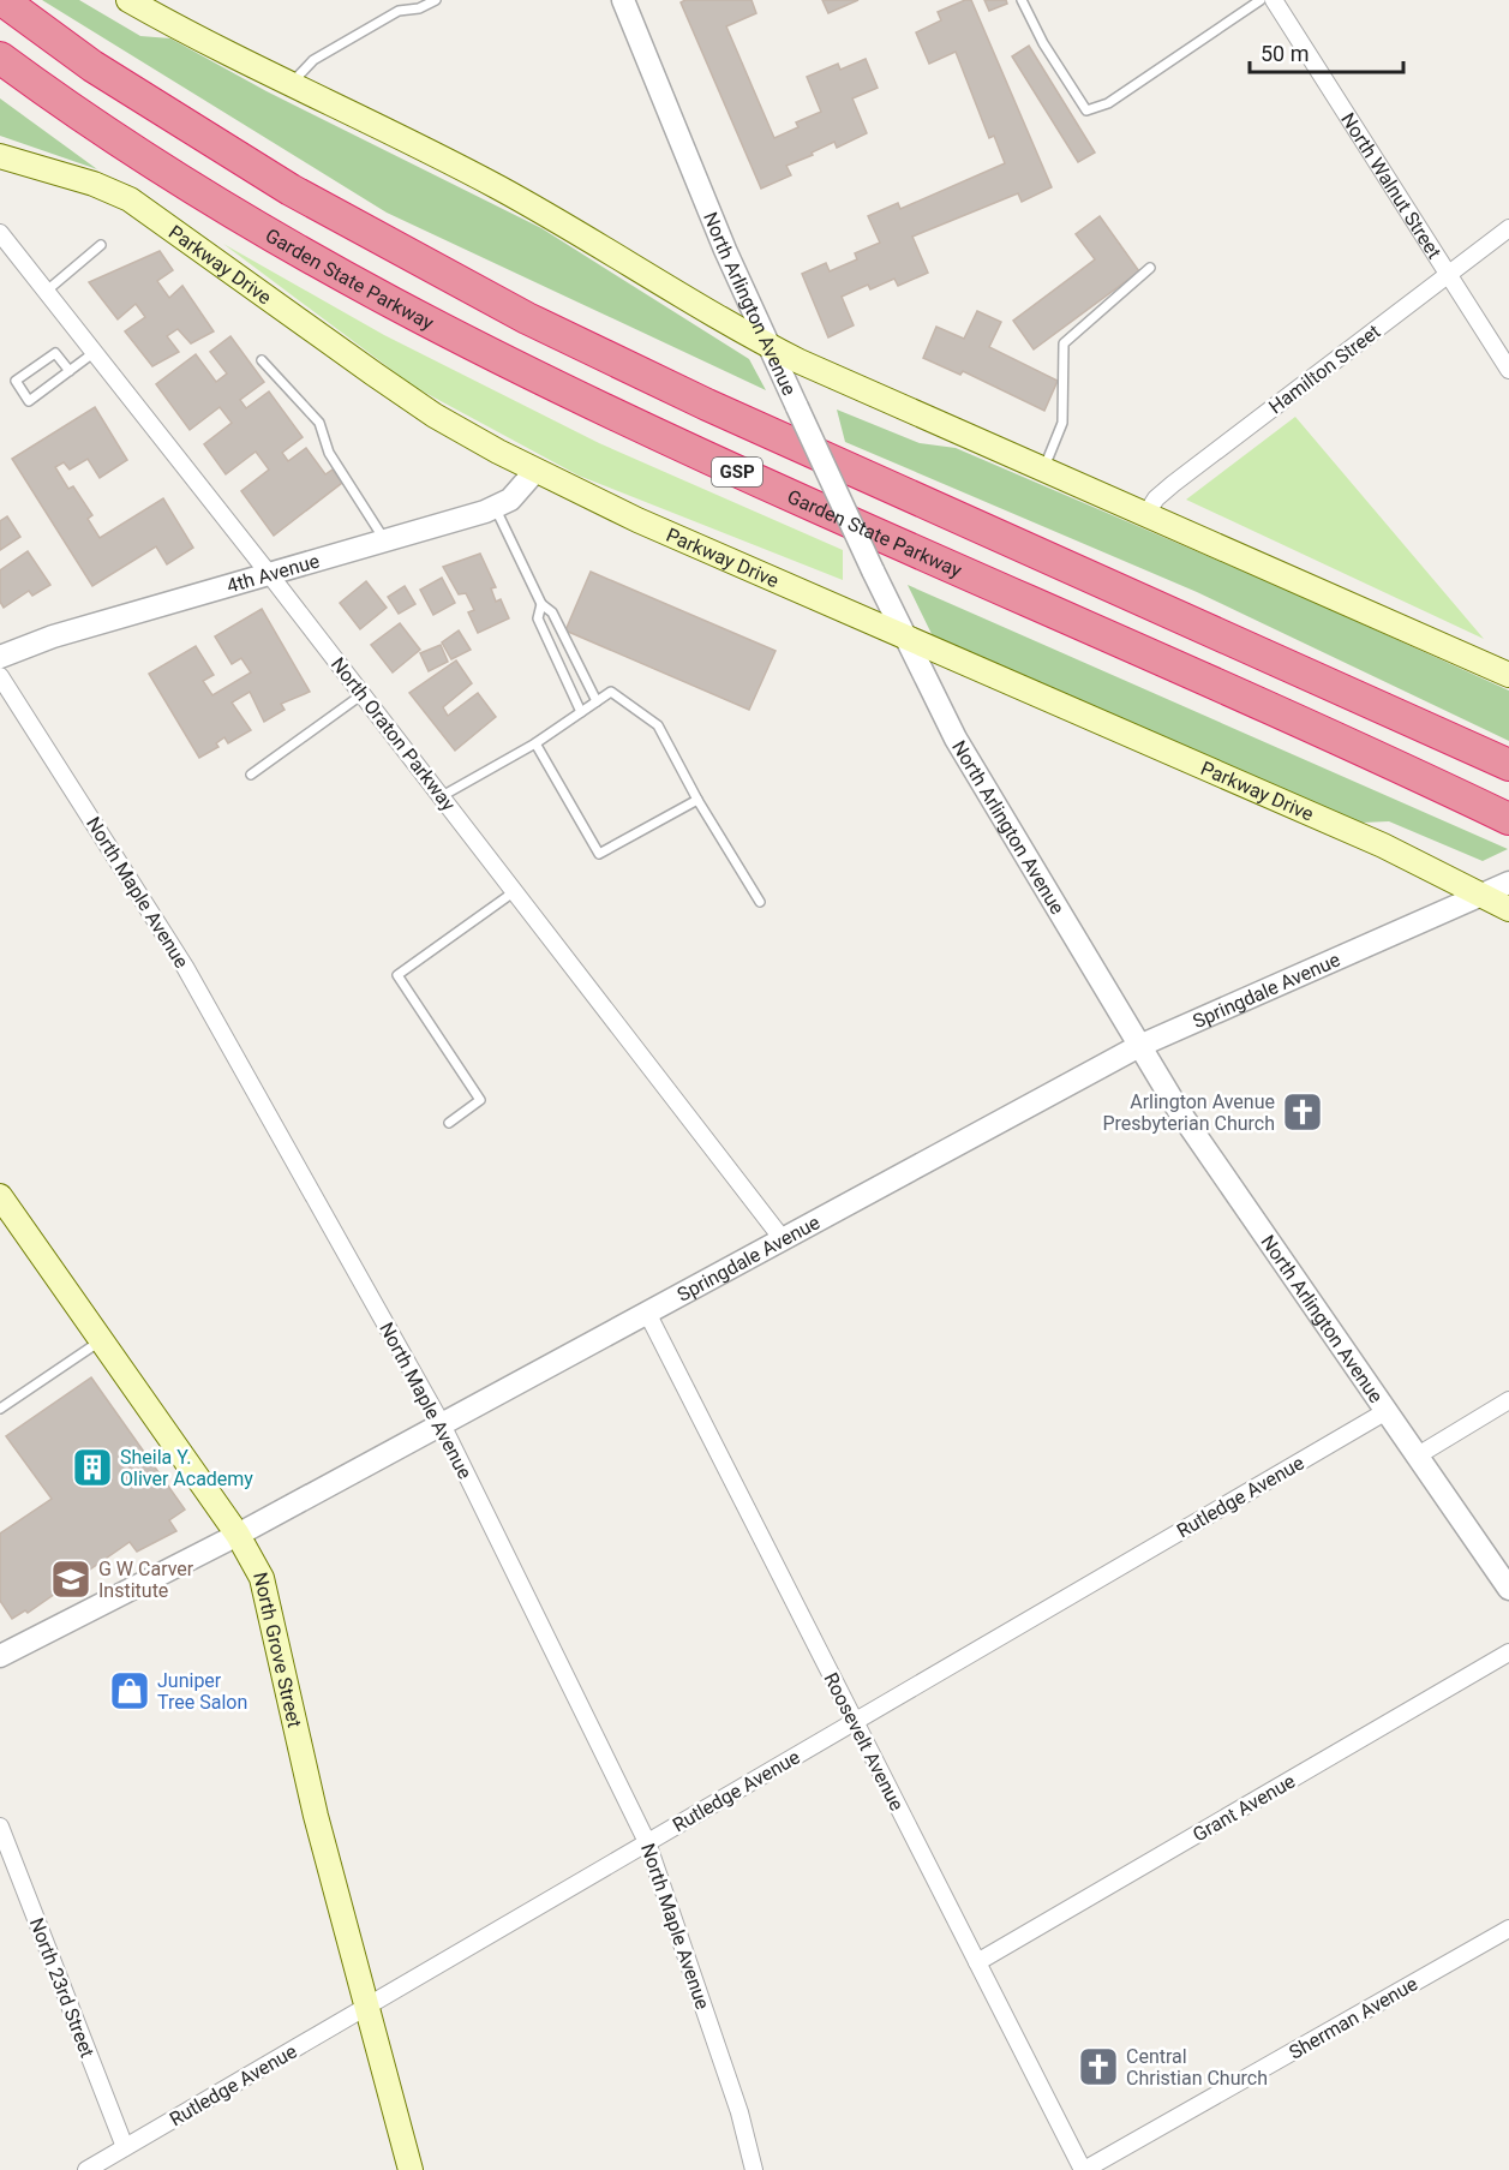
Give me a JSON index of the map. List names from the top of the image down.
{
  "streets": {
    "highway": ["Garden State Parkway", "GSP"],
    "main road": ["Parkway Drive", "North Grove Street"],
    "street": [
      "North Walnut Street",
      "North Arlington Avenue",
      "Hamilton Street",
      "4th Avenue",
      "North Oraton Parkway",
      "North Maple Avenue",
      "Springdale Avenue",
      "Rutledge Avenue",
      "Roosevelt Avenue",
      "Grant Avenue",
      "North 23rd Street",
      "Sherman Avenue"
    ]
  },
  "crossings": [
    ["North Walnut Street", "Hamilton Street"],
    ["Parkway Drive", "North Arlington Avenue"],
    ["Parkway Drive", "4th Avenue"],
    ["Parkway Drive", "Springdale Avenue"],
    ["North Arlington Avenue", "Springdale Avenue"],
    ["North Arlington Avenue", "Rutledge Avenue"],
    ["4th Avenue", "North Oraton Parkway"],
    ["North Oraton Parkway", "Springdale Avenue"],
    ["North Maple Avenue", "Springdale Avenue"],
    ["North Maple Avenue", "Rutledge Avenue"],
    ["Springdale Avenue", "North Grove Street"],
    ["Springdale Avenue", "Roosevelt Avenue"],
    ["Rutledge Avenue", "North Grove Street"],
    ["Rutledge Avenue", "Roosevelt Avenue"],
    ["Rutledge Avenue", "North 23rd Street"],
    ["Roosevelt Avenue", "Grant Avenue"],
    ["Roosevelt Avenue", "Sherman Avenue"]
  ],
  "places": {
    "church": ["Arlington Avenue Presbyterian Church", "Central Christian Church"],
    "building": ["Sheila Y. Oliver Academy"],
    "school or university": ["G W Carver Institute"],
    "shop": ["Juniper Tree Salon"]
  },
  "scale_bar": "50 m"
}
